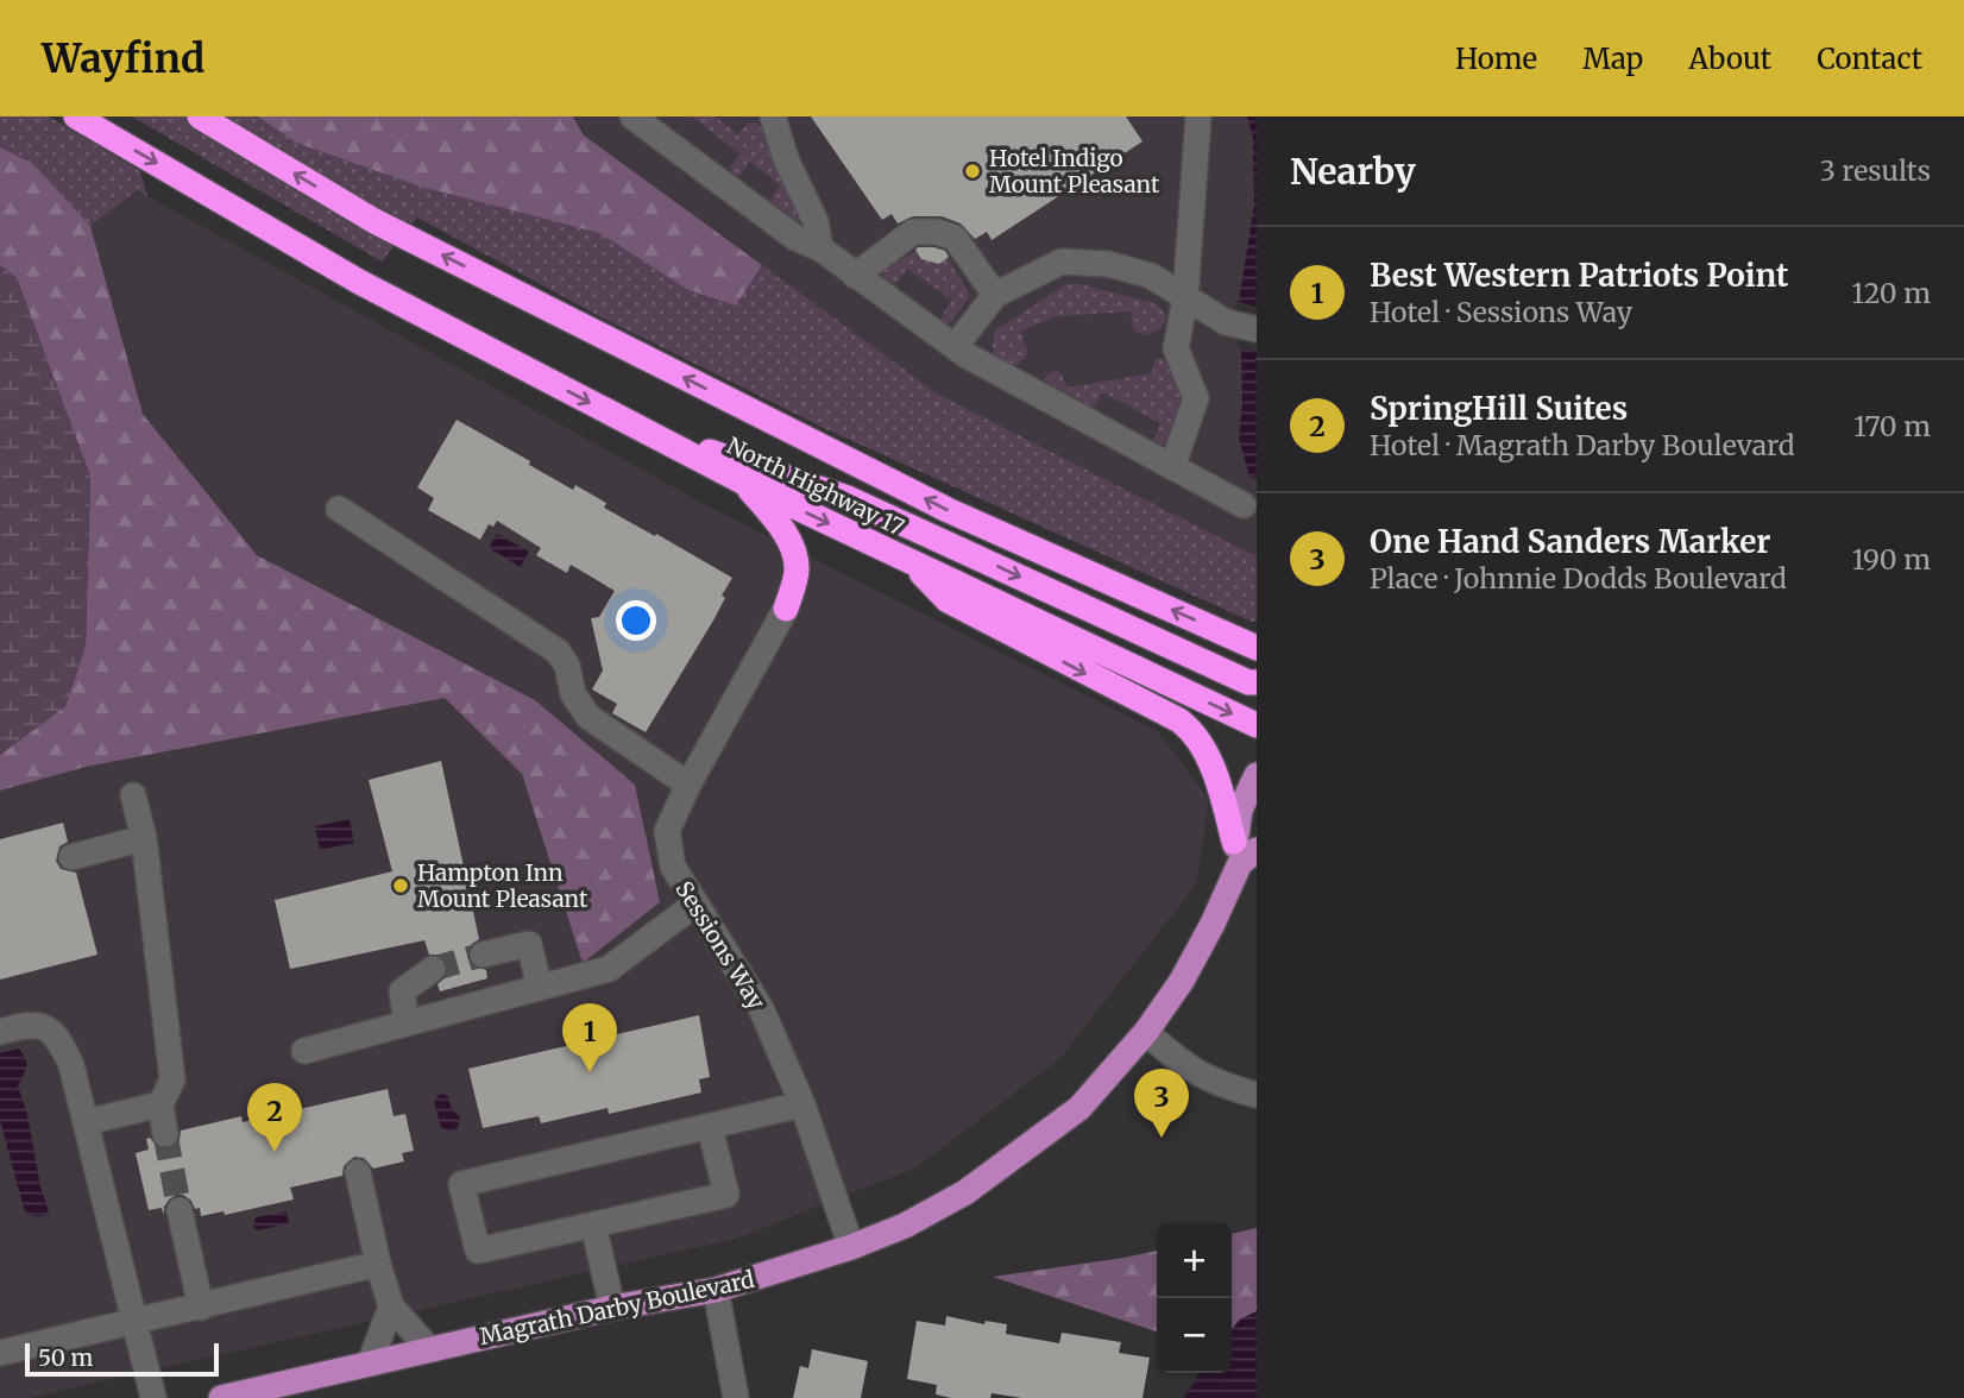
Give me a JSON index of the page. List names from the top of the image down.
{
  "streets": {
    "highway": ["North Highway 17"],
    "main road": ["Magrath Darby Boulevard"],
    "street": ["Sessions Way"]
  },
  "crossings": [
    ["Sessions Way", "Magrath Darby Boulevard"]
  ],
  "places": ["Hotel Indigo Mount Pleasant", "Hampton Inn Mount Pleasant"],
  "scale_bar": "50 m",
  "page": {
    "header": "Wayfind",
    "nav": [
      "Home",
      "Map",
      "About",
      "Contact"
    ],
    "heading": ["Nearby", "3 results"],
    "list": [
      {
        "mark": "1",
        "name": "Best Western Patriots Point",
        "note": "Hotel · Sessions Way",
        "value": "120 m"
      },
      {
        "mark": "2",
        "name": "SpringHill Suites",
        "note": "Hotel · Magrath Darby Boulevard",
        "value": "170 m"
      },
      {
        "mark": "3",
        "name": "One Hand Sanders Marker",
        "note": "Place · Johnnie Dodds Boulevard",
        "value": "190 m"
      }
    ],
    "pins": ["1", "3", "2"],
    "map_buttons": ["+", "−"],
    "scale": "50 m"
  }
}
